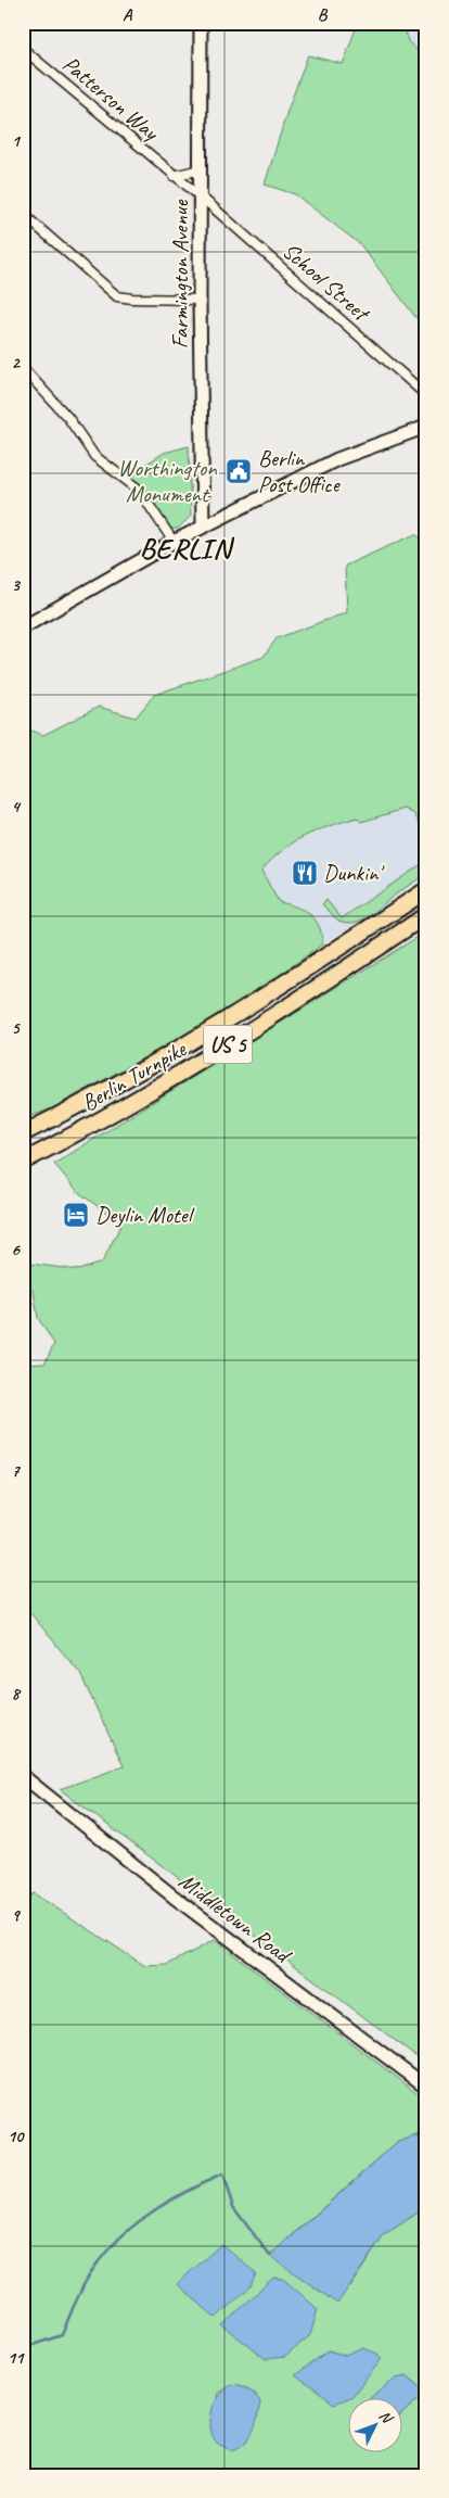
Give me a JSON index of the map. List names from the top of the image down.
{
  "streets": {
    "highway": ["US 5", "Berlin Turnpike"],
    "street": [
      "Patterson Way",
      "Farmington Avenue",
      "School Street",
      "Middletown Road"
    ]
  },
  "crossings": [
    ["Patterson Way", "Farmington Avenue"],
    ["Patterson Way", "School Street"],
    ["Farmington Avenue", "School Street"]
  ],
  "districts": ["BERLIN"],
  "parks": ["Worthington Monument"],
  "places": {
    "public building": ["Berlin Post Office"],
    "restaurant": ["Dunkin'"],
    "hotel": ["Deylin Motel"]
  },
  "north": "top right",
  "grid": {
    "columns": ["A", "B"],
    "rows": [
      "1",
      "2",
      "3",
      "4",
      "5",
      "6",
      "7",
      "8",
      "9",
      "10",
      "11"
    ]
  }
}
